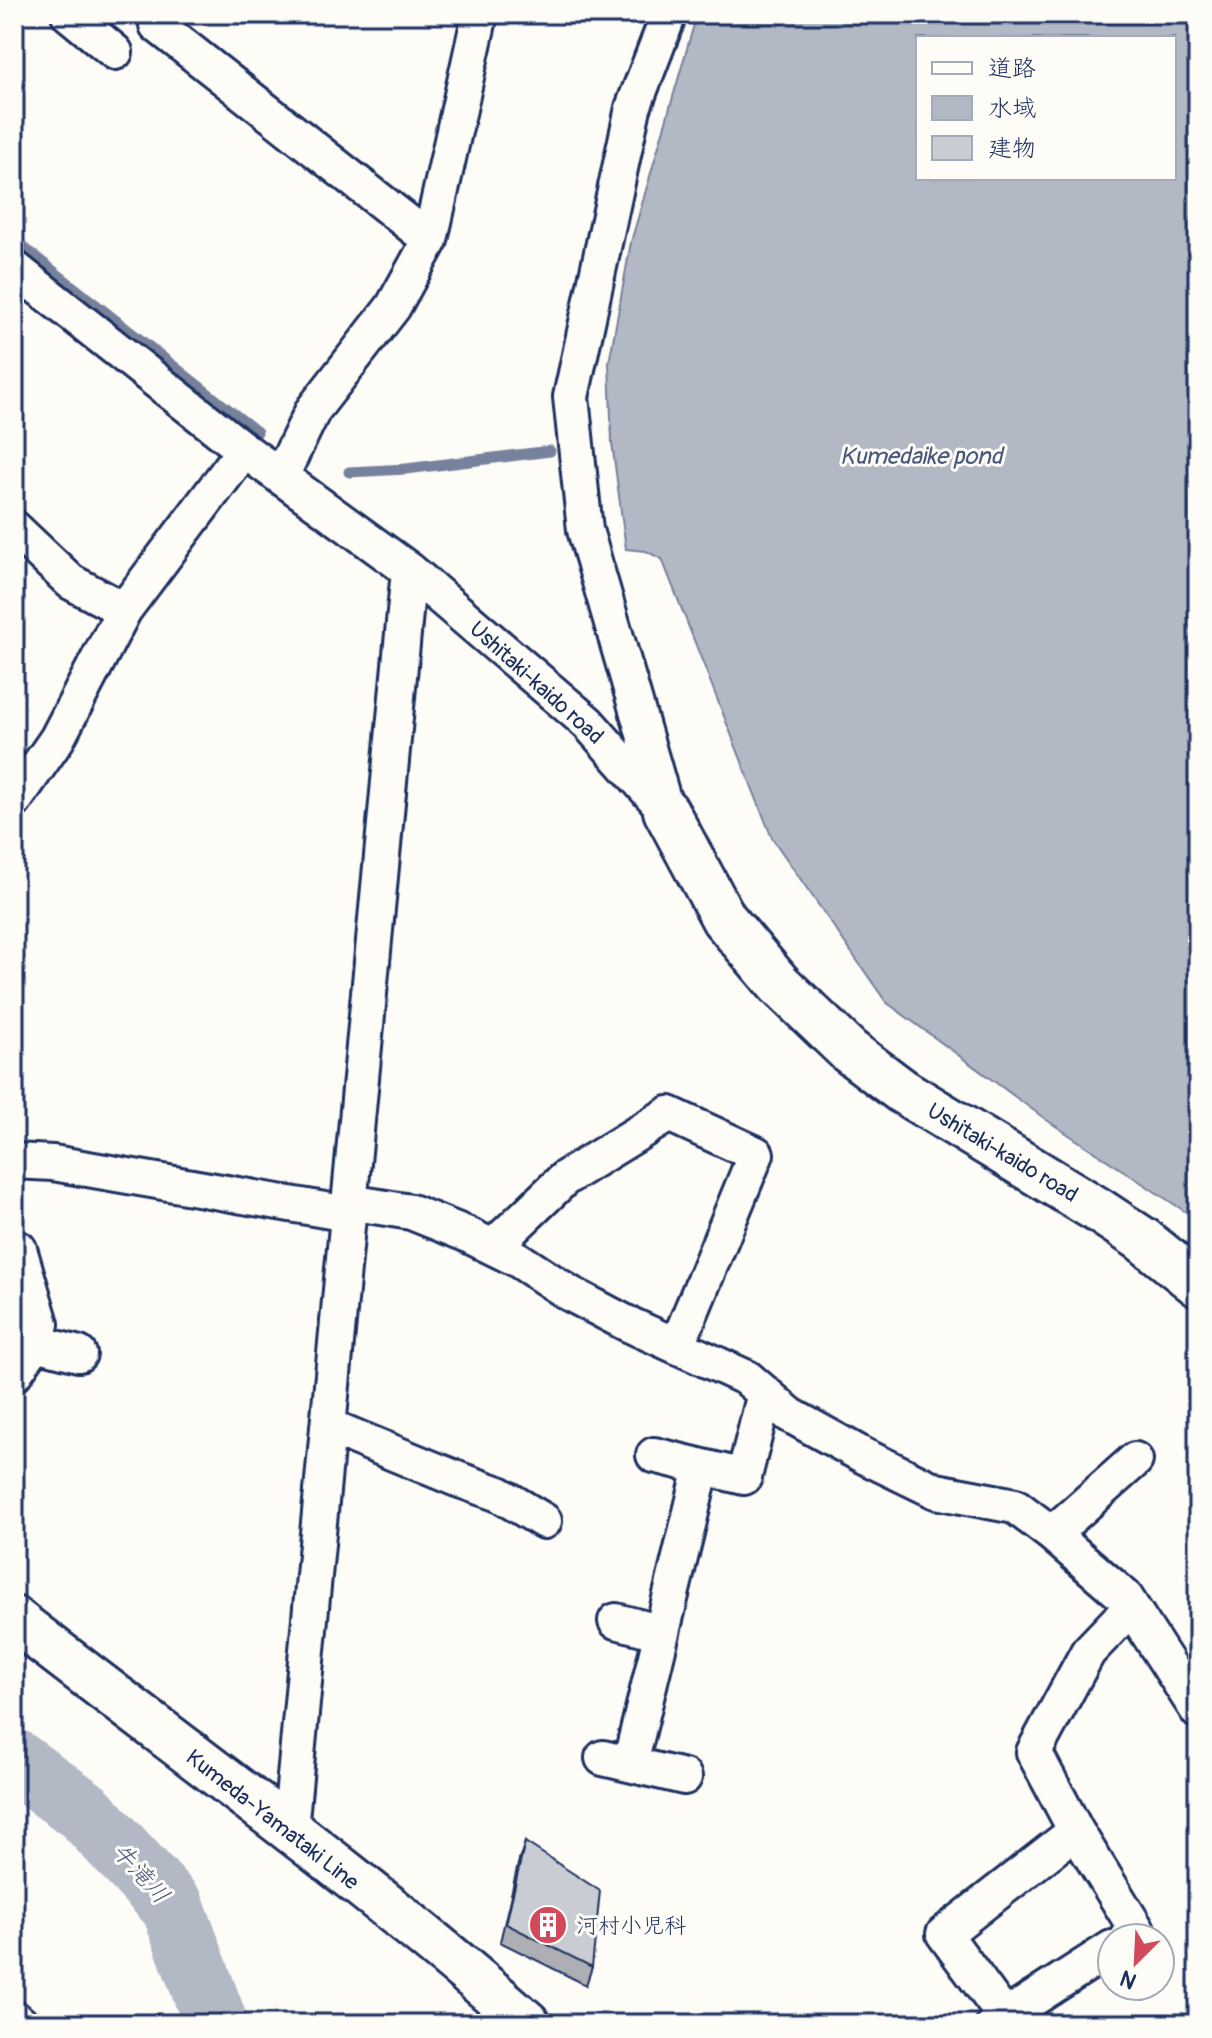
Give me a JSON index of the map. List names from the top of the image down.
{
  "streets": {
    "street": ["Ushitaki-kaido road", "Kumeda-Yamataki Line"]
  },
  "water": ["Kumedaike pond", "牛滝川"],
  "places": {
    "building": ["河村小児科"]
  },
  "legend": ["道路", "水域", "建物"],
  "north": "bottom left"
}
